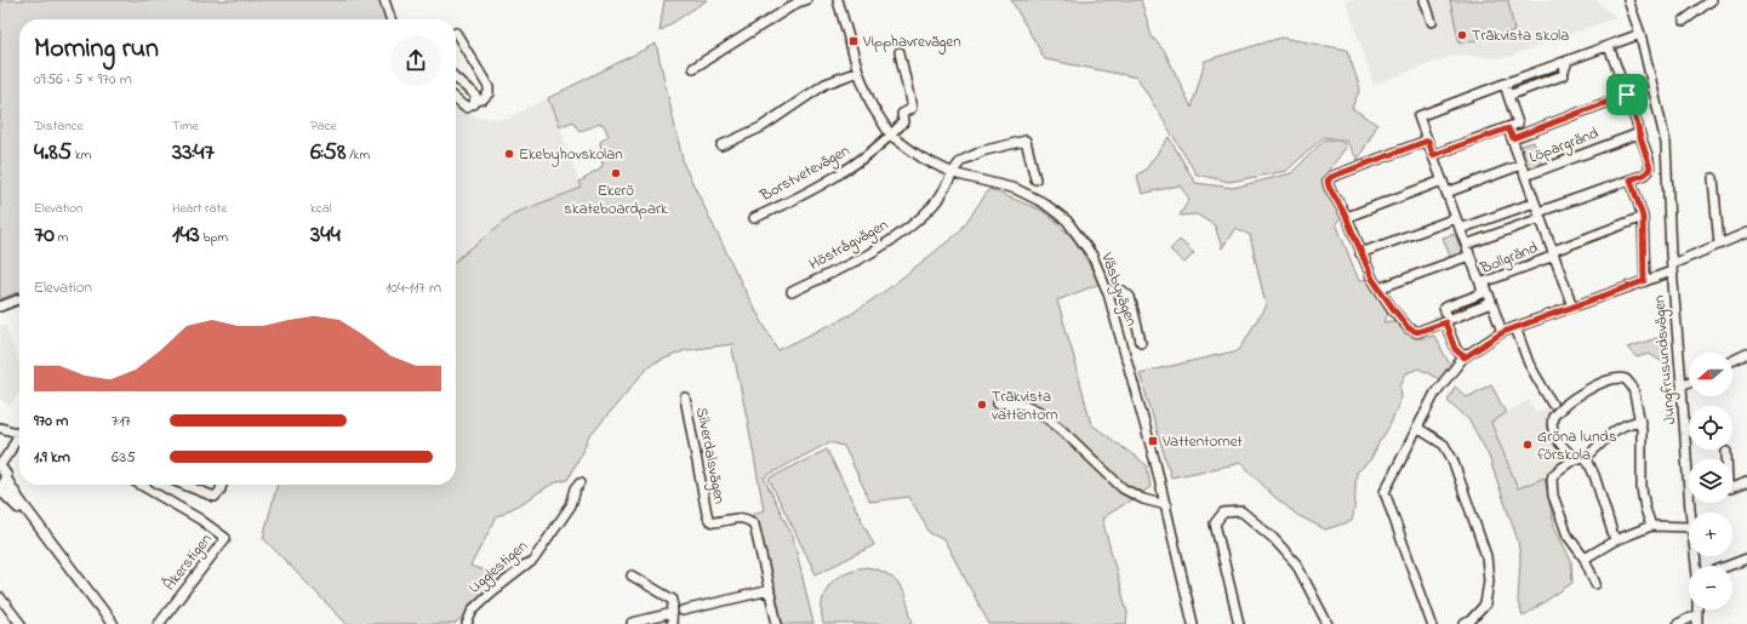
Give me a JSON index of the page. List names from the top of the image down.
{
  "streets": {
    "street": [
      "Löpargränd",
      "Borstvetevägen",
      "Höstrågvägen",
      "Bollgränd",
      "Väsbyvägen",
      "Jungfrusundsvägen",
      "Silverdalsvägen",
      "Åkerstigen",
      "Ugglestigen"
    ]
  },
  "crossings": [
    ["Borstvetevägen", "Väsbyvägen"],
    ["Höstrågvägen", "Väsbyvägen"]
  ],
  "places": {
    "other": [
      "Träkvista skola",
      "Ekebyhovskolan",
      "Ekerö skateboardpark",
      "Träkvista vattentorn",
      "Gröna lunds förskola"
    ],
    "transit": ["Vipphavrevägen", "Vattentornet"]
  },
  "north": "left",
  "page": {
    "heading": ["Morning run", "09:56 · 5 × 970 m"],
    "stats": [
      ["Distance", "4.85 km"],
      ["Time", "33:47"],
      ["Pace", "6:58 /km"],
      ["Elevation", "70 m"],
      ["Heart rate", "143 bpm"],
      ["kcal", "344"]
    ],
    "chart": ["Elevation", "104–117 m"],
    "map_buttons": ["+", "−"],
    "list": [
      {
        "name": "970 m",
        "note": "7:17"
      },
      {
        "name": "1.9 km",
        "note": "6:35"
      }
    ]
  }
}
